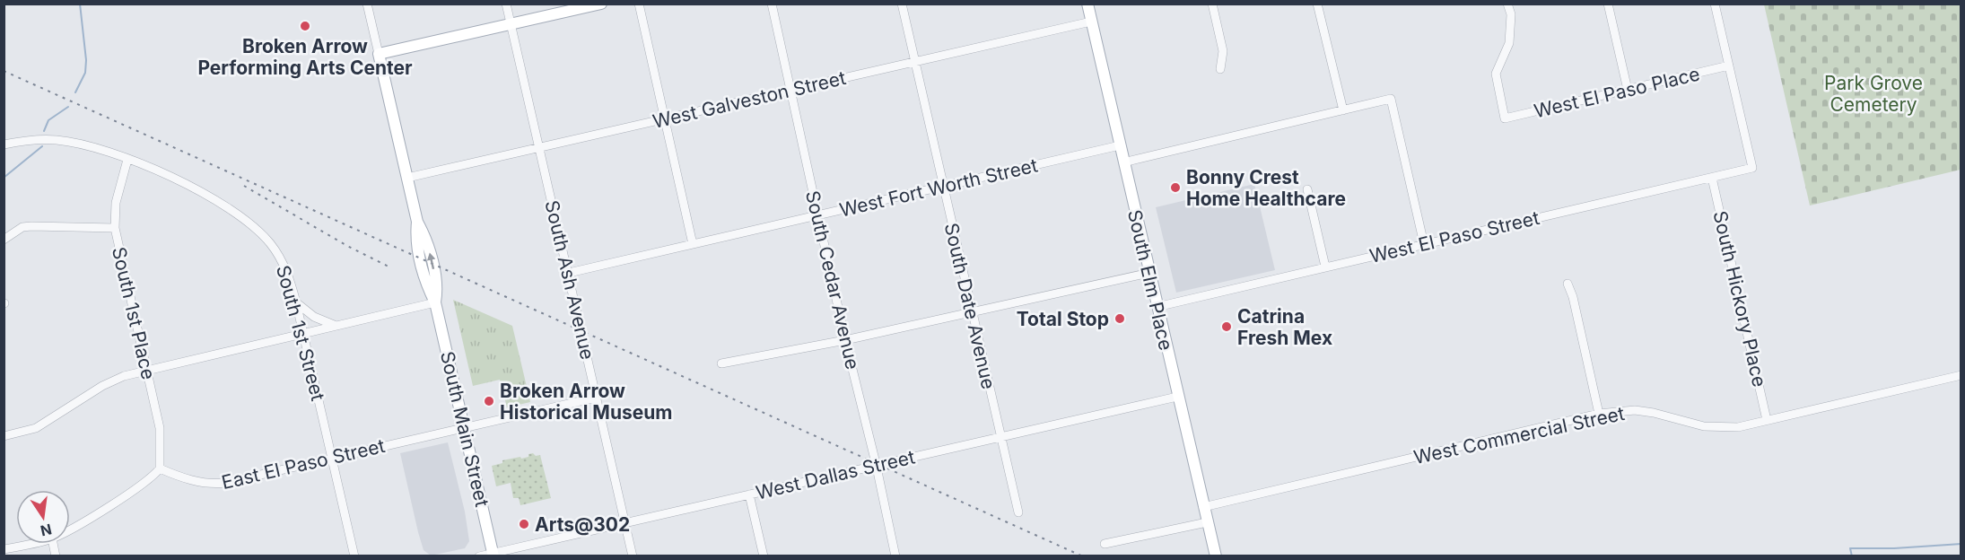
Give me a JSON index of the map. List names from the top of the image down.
{
  "streets": {
    "main road": ["South Elm Place", "South Main Street"],
    "street": [
      "West El Paso Place",
      "West Galveston Street",
      "West Fort Worth Street",
      "West El Paso Street",
      "South Ash Avenue",
      "South Cedar Avenue",
      "South Hickory Place",
      "South Date Avenue",
      "South 1st Place",
      "South 1st Street",
      "West Commercial Street",
      "East El Paso Street",
      "West Dallas Street"
    ]
  },
  "crossings": [
    ["West El Paso Place", "West El Paso Street"],
    ["West Galveston Street", "South Ash Avenue"],
    ["West Galveston Street", "South Cedar Avenue"],
    ["West Galveston Street", "South Elm Place"],
    ["West Galveston Street", "South Date Avenue"],
    ["West Galveston Street", "South Main Street"],
    ["West Fort Worth Street", "South Ash Avenue"],
    ["West Fort Worth Street", "South Cedar Avenue"],
    ["West Fort Worth Street", "South Elm Place"],
    ["West Fort Worth Street", "South Date Avenue"],
    ["West El Paso Street", "South Elm Place"],
    ["West El Paso Street", "South Hickory Place"],
    ["South Ash Avenue", "West Dallas Street"],
    ["South Cedar Avenue", "West Dallas Street"],
    ["South Elm Place", "West Commercial Street"],
    ["South Elm Place", "West Dallas Street"],
    ["South Hickory Place", "West Commercial Street"],
    ["South Date Avenue", "West Dallas Street"],
    ["South 1st Place", "South 1st Street"],
    ["South 1st Place", "East El Paso Street"],
    ["South 1st Street", "East El Paso Street"],
    ["South Main Street", "East El Paso Street"],
    ["South Main Street", "West Dallas Street"]
  ],
  "parks": ["Park Grove Cemetery"],
  "places": [
    "Broken Arrow Performing Arts Center",
    "Bonny Crest Home Healthcare",
    "Total Stop",
    "Catrina Fresh Mex",
    "Broken Arrow Historical Museum",
    "Arts@302"
  ],
  "north": "bottom"
}
